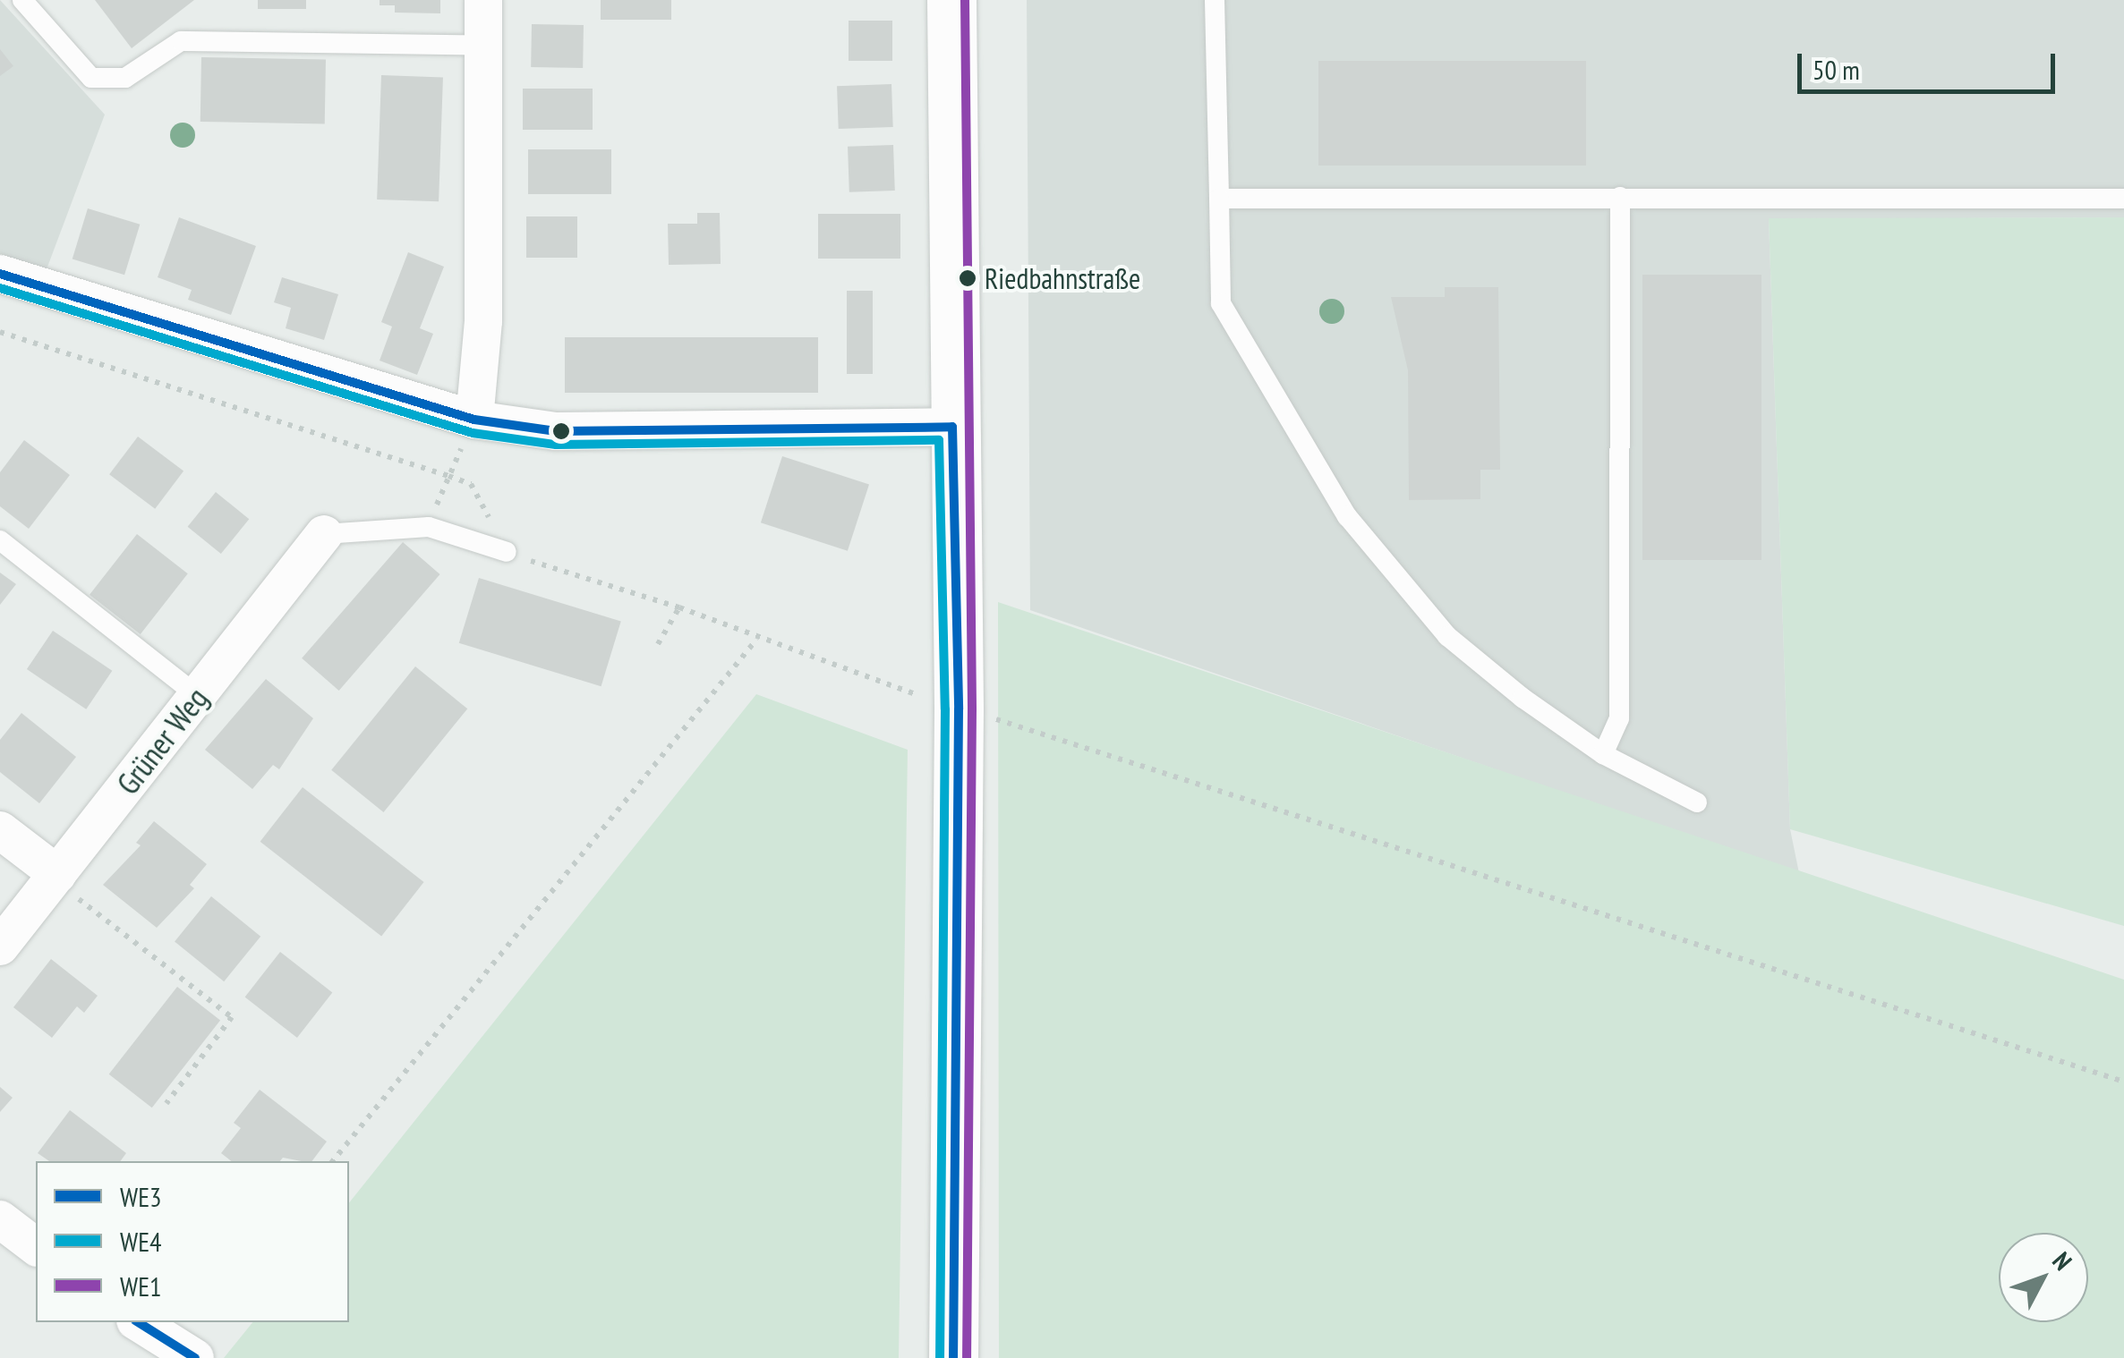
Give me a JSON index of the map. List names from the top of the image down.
{
  "streets": {
    "street": ["Grüner Weg"]
  },
  "places": ["Riedbahnstraße"],
  "lines": ["transit line WE1", "transit line WE3", "transit line WE4"],
  "legend": ["WE3", "WE4", "WE1"],
  "scale_bar": "50 m",
  "north": "top right"
}
